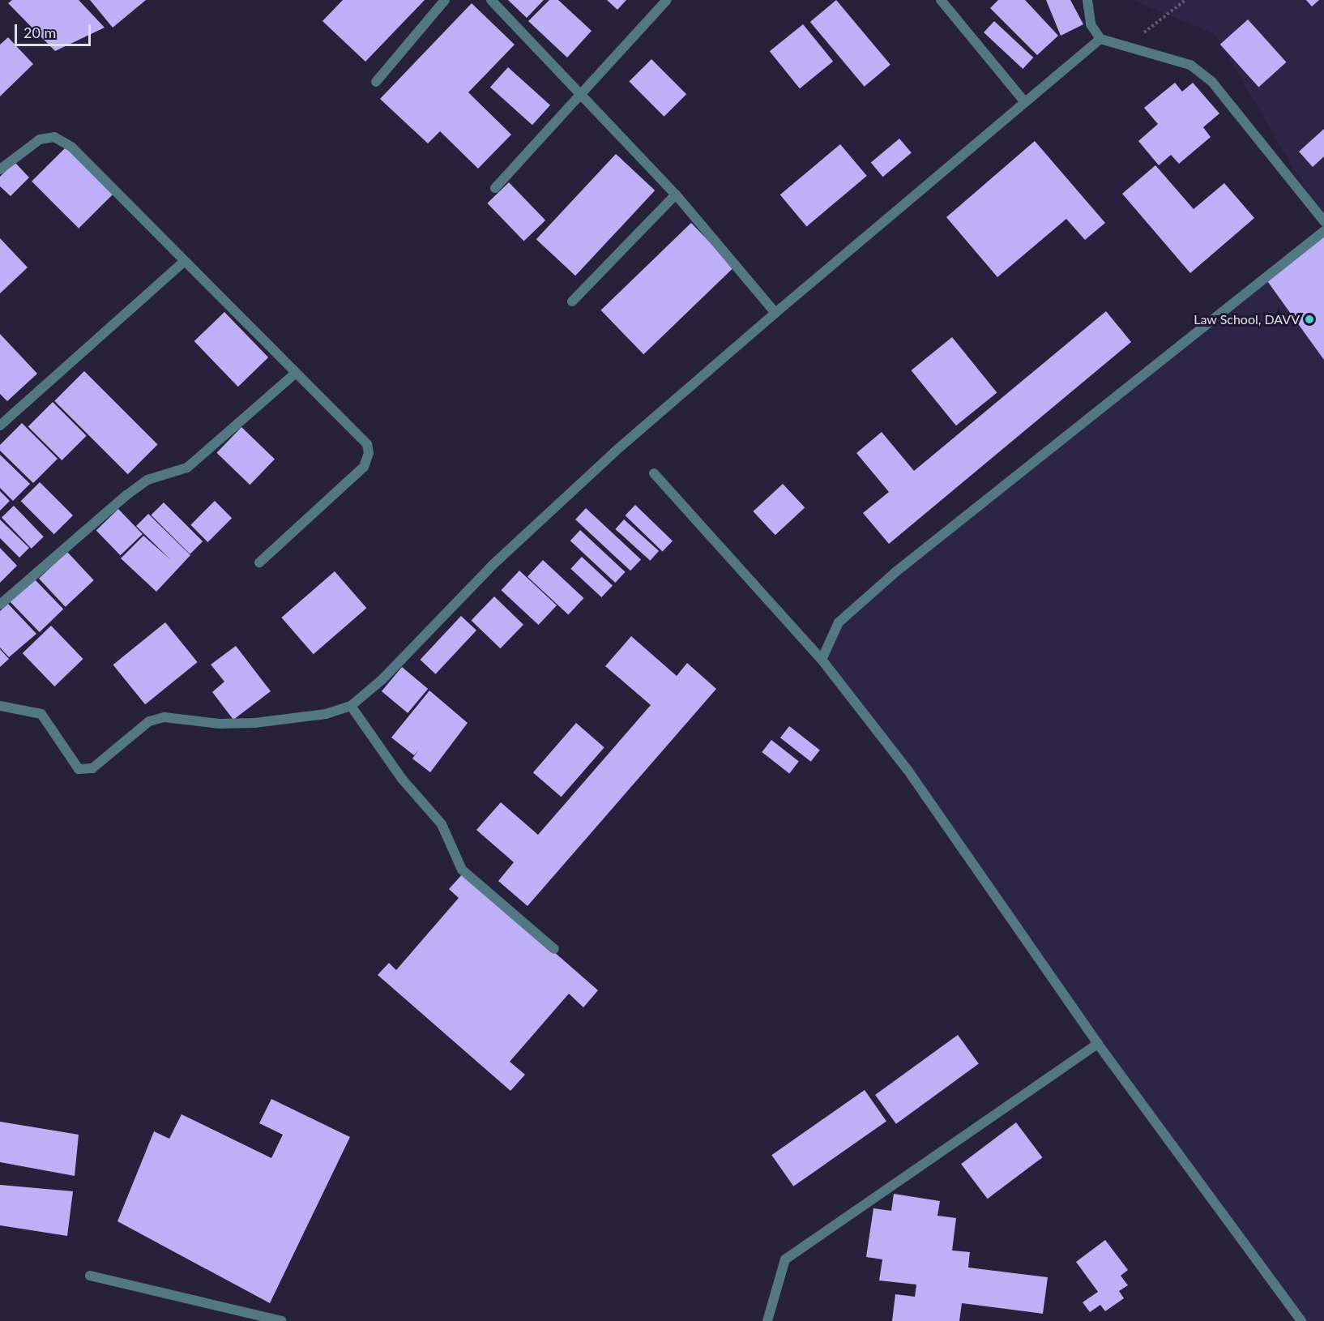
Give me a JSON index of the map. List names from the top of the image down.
{
  "places": ["Law School, DAVV"],
  "scale_bar": "20 m"
}
